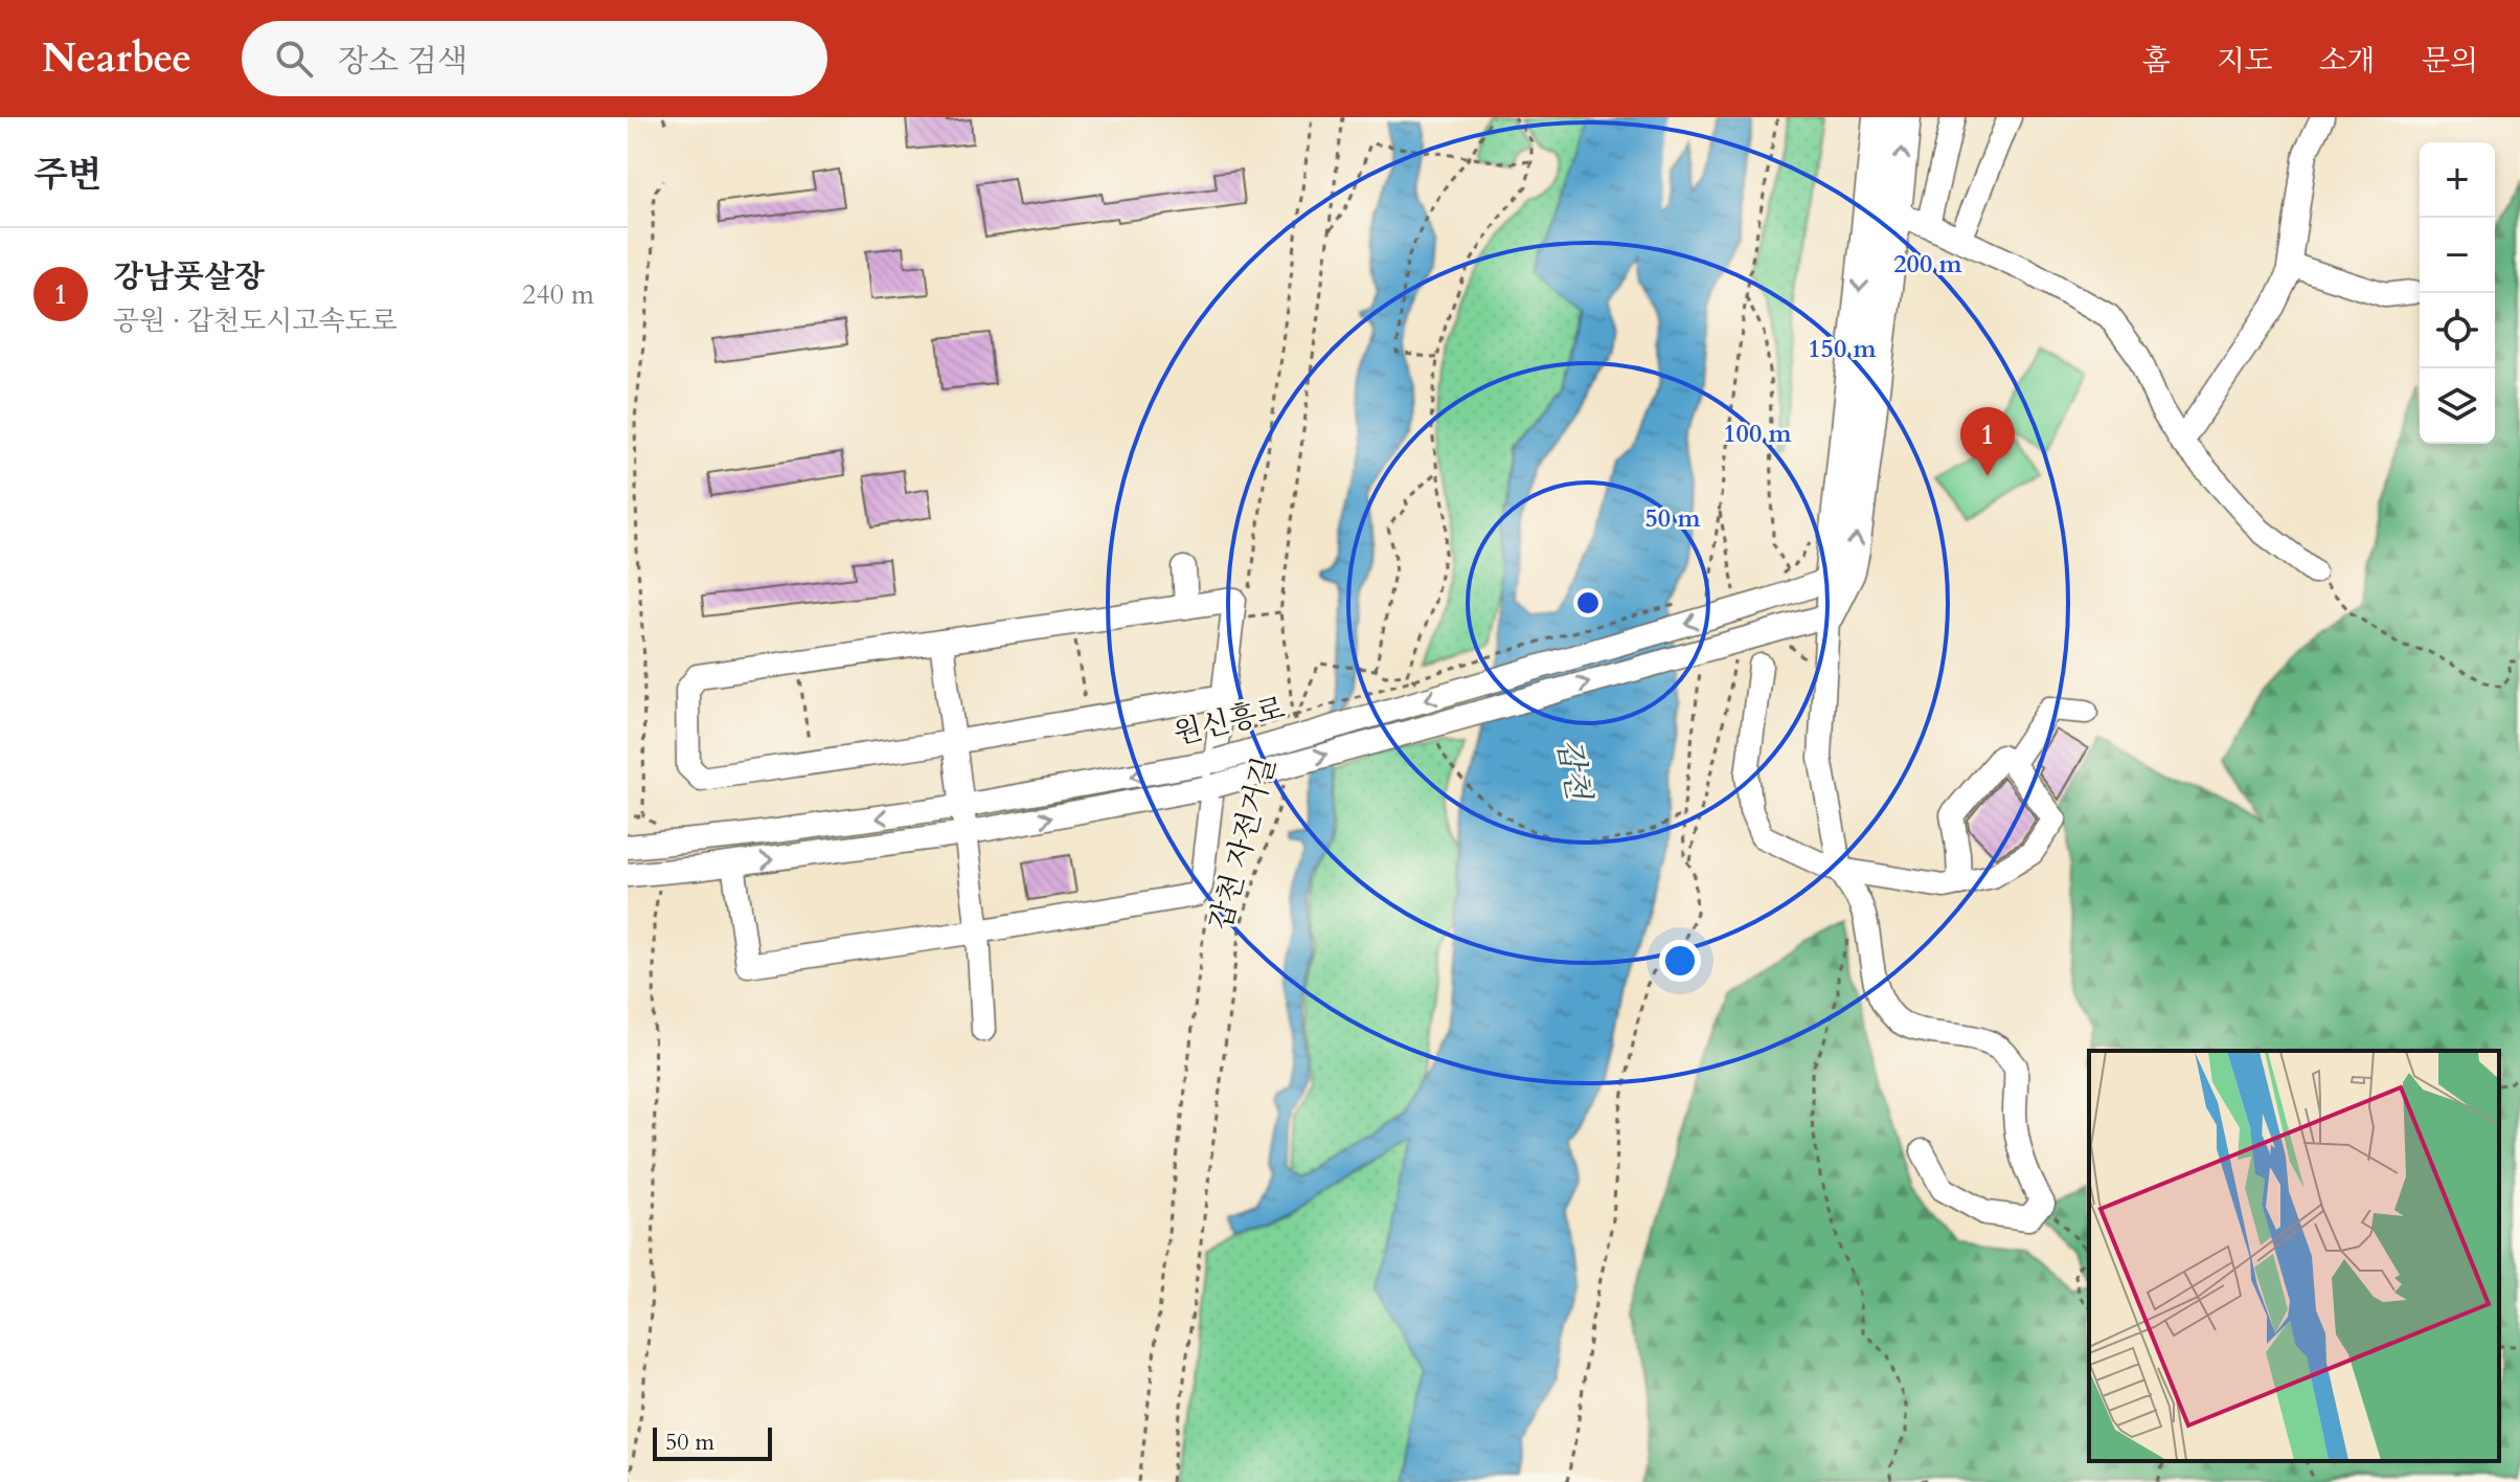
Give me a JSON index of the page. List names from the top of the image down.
{
  "streets": {
    "street": ["원신흥로"],
    "path": ["갑천 자전거길"]
  },
  "water": ["갑천"],
  "scale_bar": "50 m",
  "page": {
    "header": "Nearbee",
    "search": "장소 검색",
    "nav": [
      "홈",
      "지도",
      "소개",
      "문의"
    ],
    "heading": "주변",
    "map_buttons": ["+", "−"],
    "list": [
      {
        "mark": "1",
        "name": "강남풋살장",
        "note": "공원 · 갑천도시고속도로",
        "value": "240 m"
      }
    ],
    "pins": "1",
    "scale": "50 m"
  },
  "rings": [
    "200 m",
    "150 m",
    "100 m",
    "50 m"
  ]
}
